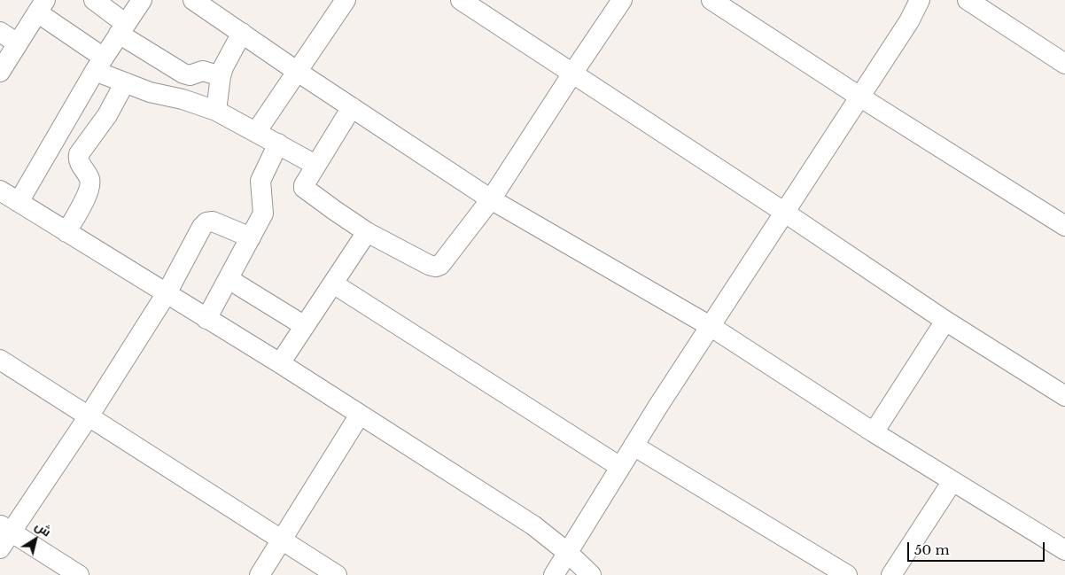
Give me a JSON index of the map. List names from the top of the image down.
{
  "scale_bar": "50 m",
  "north": "top right"
}
